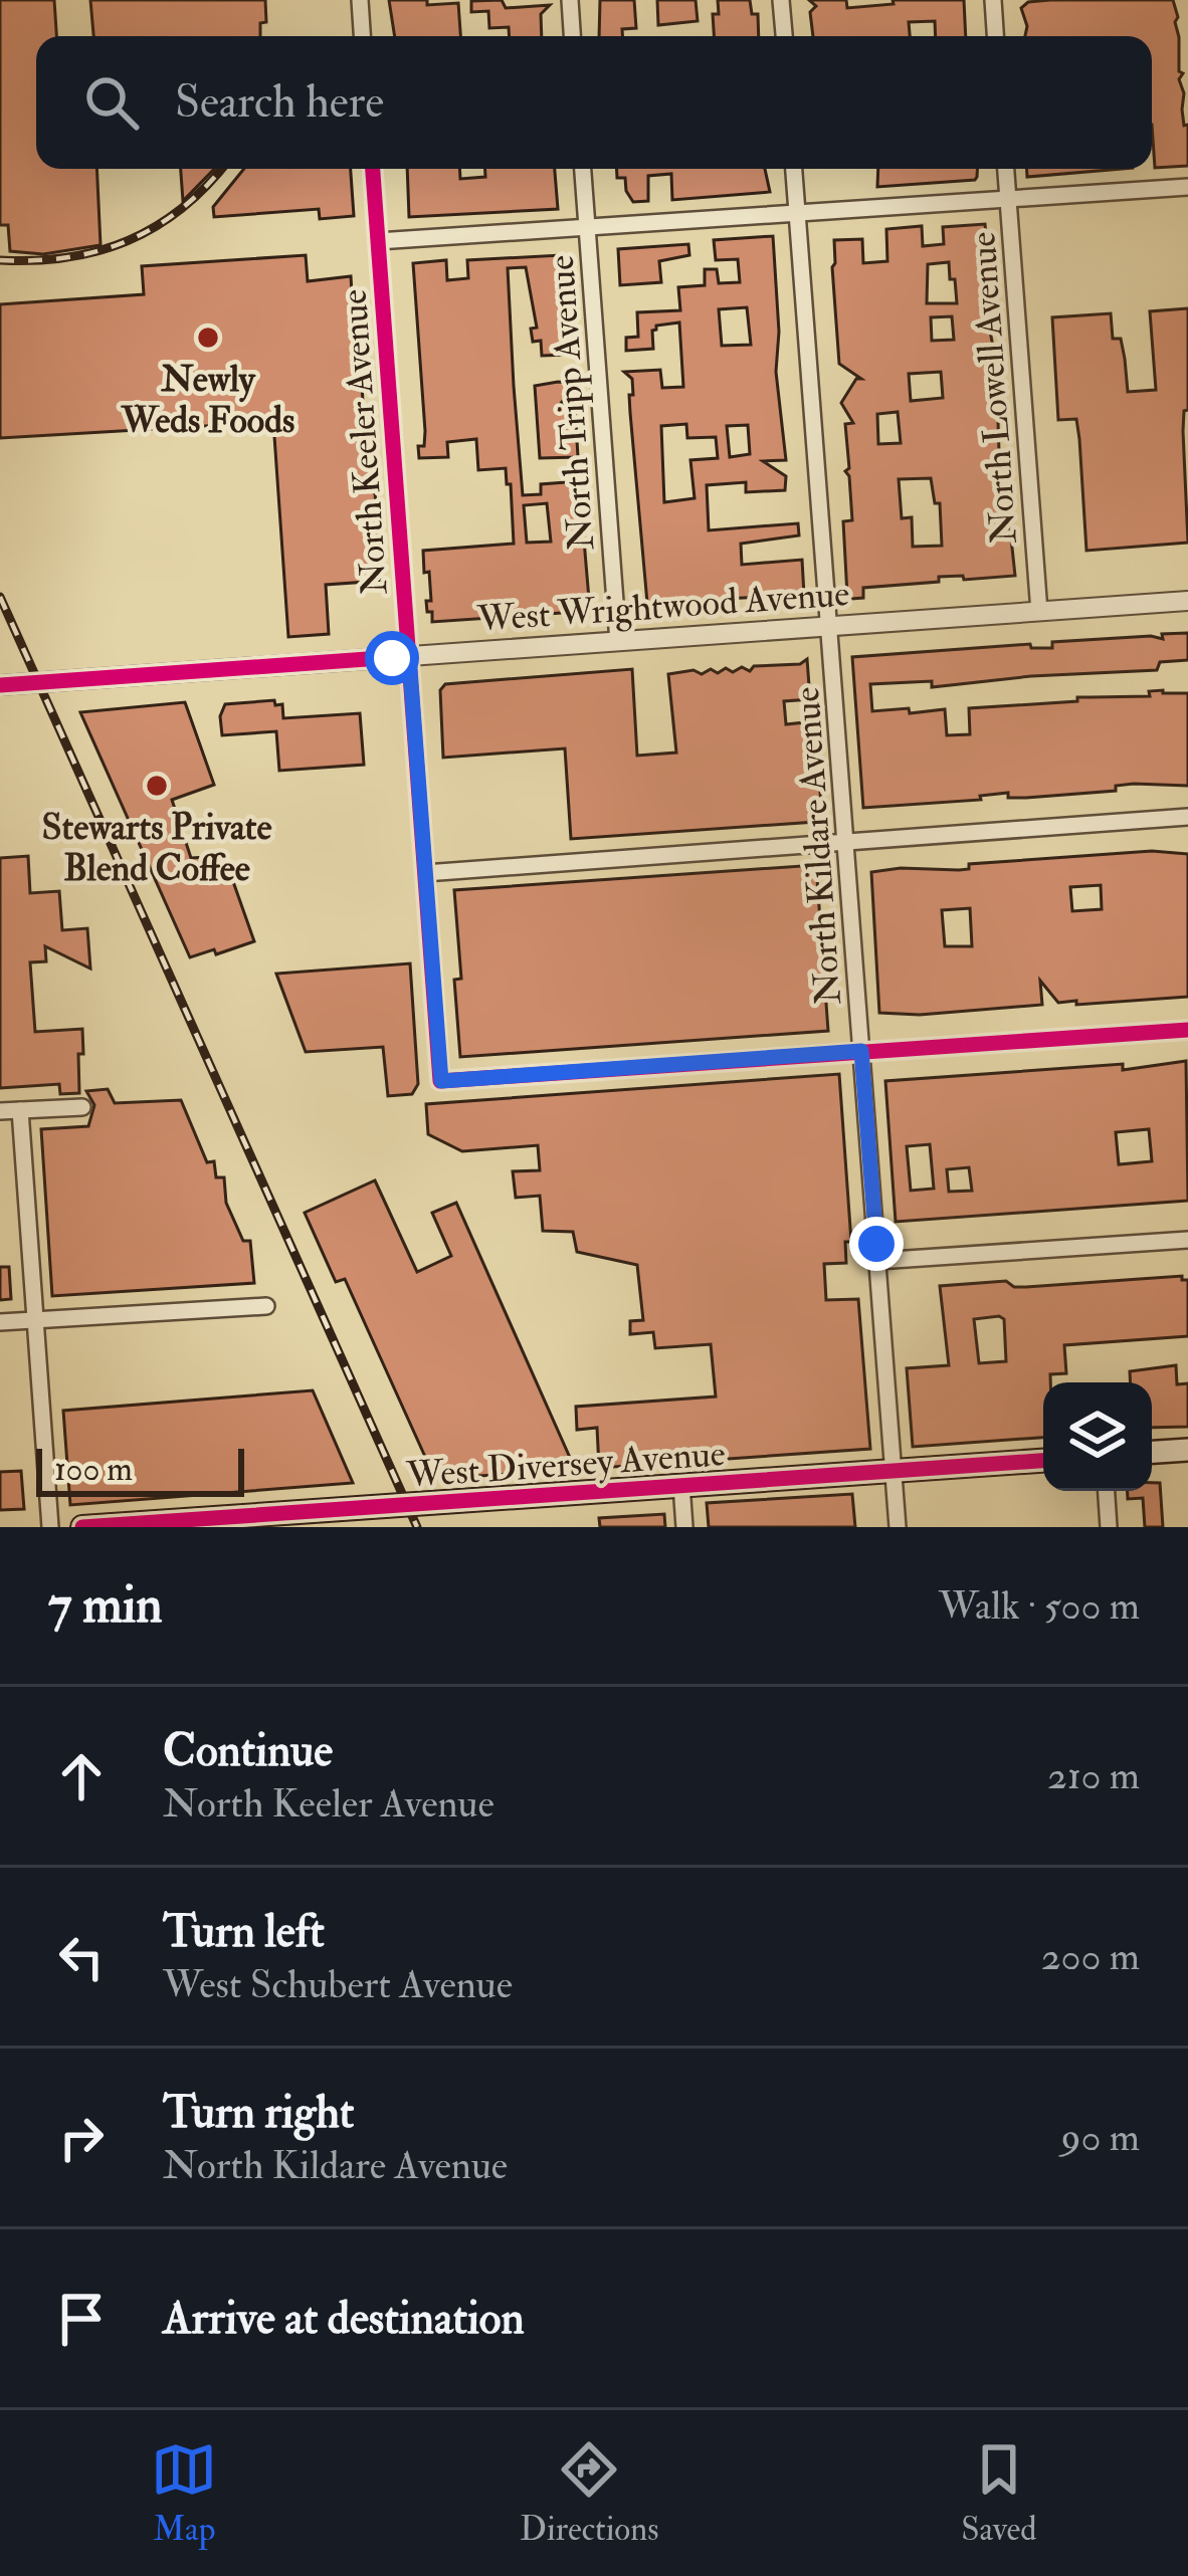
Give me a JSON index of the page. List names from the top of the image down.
{
  "streets": {
    "main road": ["West Diversey Avenue"],
    "street": [
      "North Lowell Avenue",
      "North Tripp Avenue",
      "North Keeler Avenue",
      "West Wrightwood Avenue",
      "North Kildare Avenue"
    ]
  },
  "crossings": [
    ["North Lowell Avenue", "West Wrightwood Avenue"],
    ["North Tripp Avenue", "West Wrightwood Avenue"],
    ["North Keeler Avenue", "West Wrightwood Avenue"],
    ["North Keeler Avenue", "North Kildare Avenue"],
    ["West Wrightwood Avenue", "North Kildare Avenue"],
    ["North Kildare Avenue", "West Diversey Avenue"]
  ],
  "places": ["Newly Weds Foods", "Stewarts Private Blend Coffee"],
  "scale_bar": "100 m",
  "page": {
    "search": "Search here",
    "scale": "100 m",
    "heading": ["7 min", "Walk · 500 m"],
    "list": [
      ["Continue", "North Keeler Avenue", "210 m"],
      ["Turn left", "West Schubert Avenue", "200 m"],
      ["Turn right", "North Kildare Avenue", "90 m"],
      "Arrive at destination"
    ],
    "nav": ["Map", "Directions", "Saved"]
  }
}
